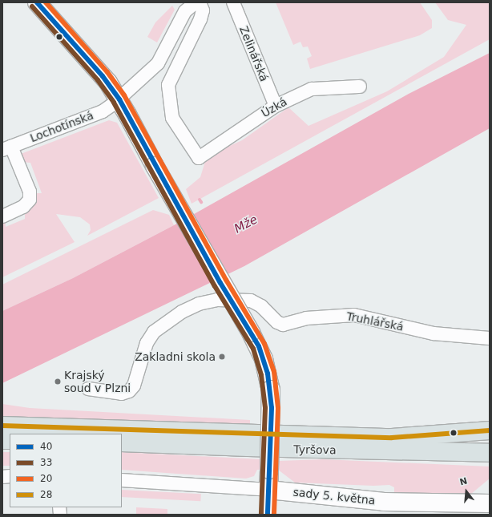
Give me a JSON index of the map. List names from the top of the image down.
{
  "streets": {
    "main road": ["Tyršova"],
    "street": [
      "Zelinářská",
      "Úzká",
      "Lochotínská",
      "Truhlářská",
      "sady 5. května"
    ]
  },
  "crossings": [
    ["Zelinářská", "Úzká"]
  ],
  "water": ["Mže"],
  "places": ["Zakladni skola", "Krajský soud v Plzni"],
  "lines": [
    "transit line 40",
    "transit line 20",
    "transit line 33",
    "transit line 28"
  ],
  "legend": [
    "40",
    "33",
    "20",
    "28"
  ],
  "north": "top"
}
